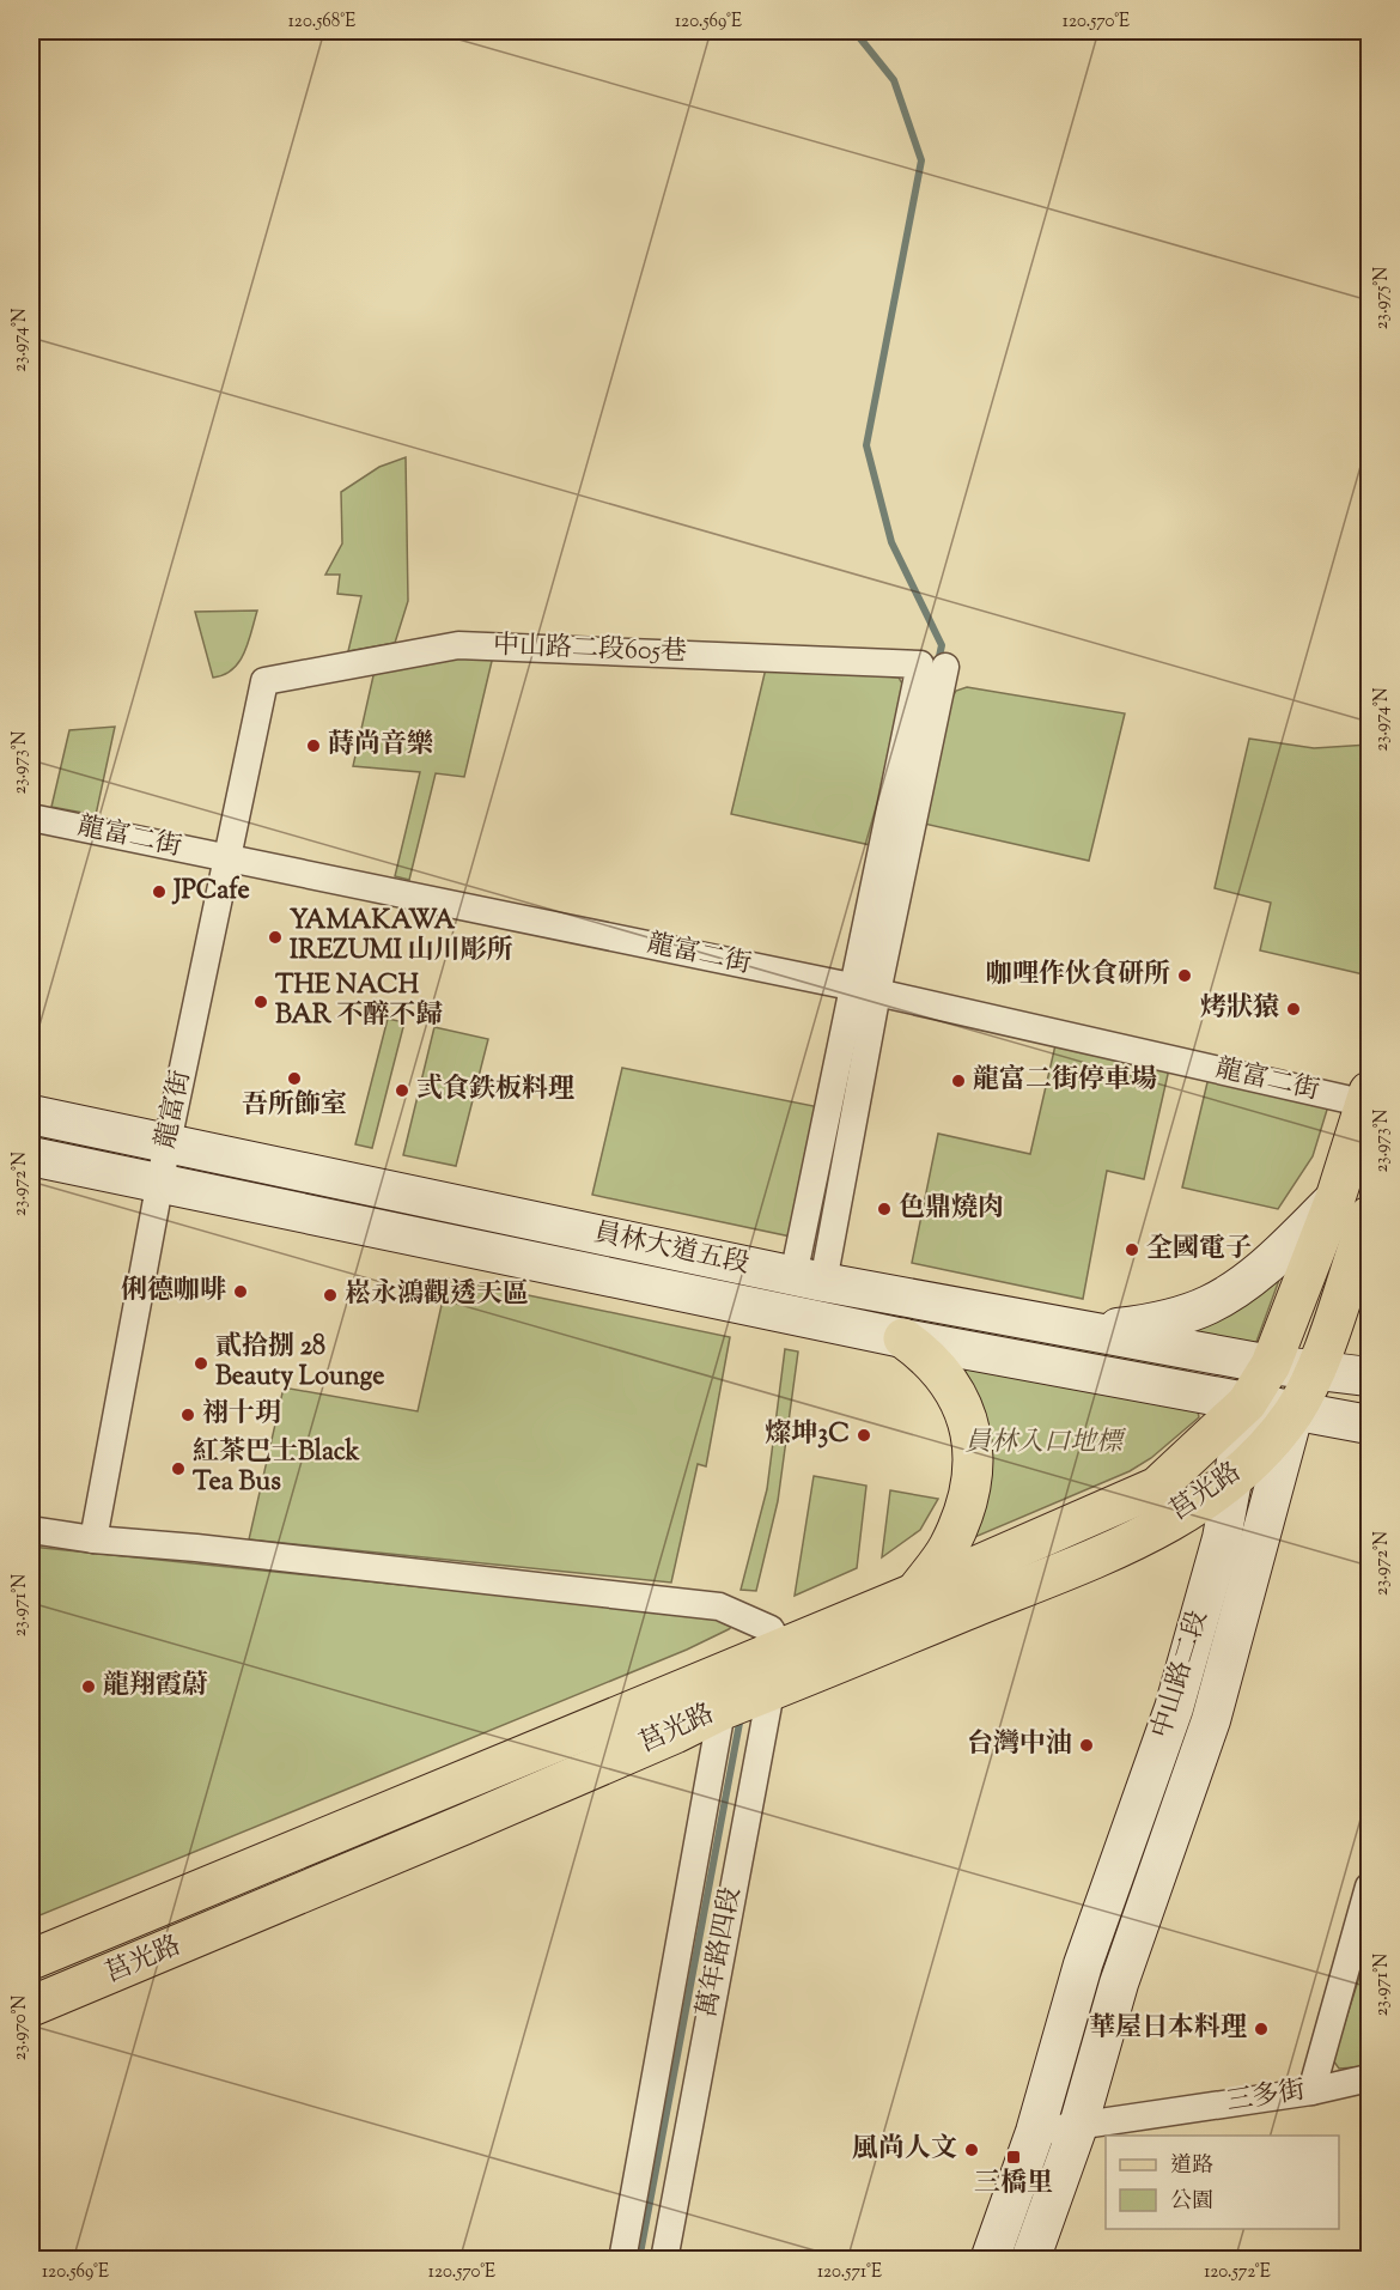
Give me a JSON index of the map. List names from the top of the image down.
{
  "streets": {
    "main road": ["員林大道五段", "莒光路", "中山路二段"],
    "street": [
      "中山路二段605巷",
      "龍富二街",
      "龍富街",
      "萬年路四段",
      "三多街"
    ]
  },
  "crossings": [
    ["中山路二段605巷", "龍富街"],
    ["龍富二街", "龍富街"],
    ["龍富二街", "中山路二段"],
    ["龍富街", "員林大道五段"],
    ["員林大道五段", "莒光路"],
    ["員林大道五段", "中山路二段"],
    ["莒光路", "中山路二段"],
    ["莒光路", "萬年路四段"],
    ["中山路二段", "三多街"]
  ],
  "parks": ["員林入口地標"],
  "places": {
    "other": [
      "蒔尚音樂",
      "JPCafe",
      "YAMAKAWA IREZUMI 山川彫所",
      "咖哩作伙食研所",
      "THE NACH BAR 不醉不歸",
      "烤狀猿",
      "吾所飾室",
      "龍富二街停車場",
      "弎食鉄板料理",
      "色鼎燒肉",
      "全國電子",
      "俐德咖啡",
      "崧永鴻觀透天區",
      "貳拾捌 28 Beauty Lounge",
      "祤十玥",
      "燦坤3C",
      "紅茶巴士Black Tea Bus",
      "龍翔霞蔚",
      "台灣中油",
      "華屋日本料理",
      "風尚人文"
    ],
    "transit": ["三橋里"]
  },
  "legend": ["道路", "公園"],
  "coordinates": [
    "120.568°E",
    "120.569°E",
    "120.570°E",
    "23.975°N",
    "23.974°N",
    "23.973°N",
    "23.972°N",
    "23.971°N",
    "23.970°N",
    "120.571°E",
    "120.572°E"
  ]
}
